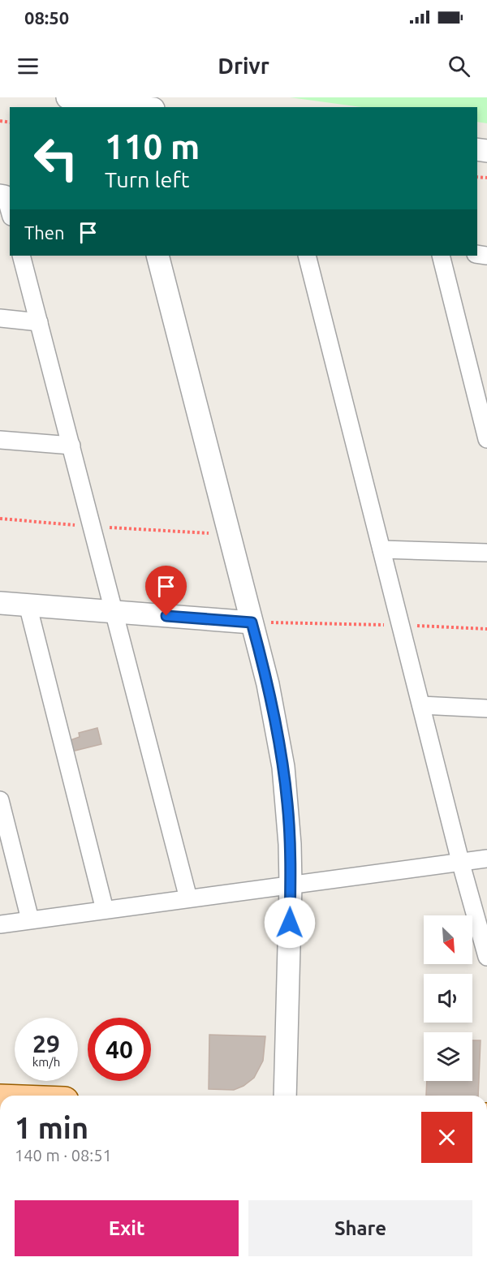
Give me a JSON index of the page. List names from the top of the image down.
{
  "north": "bottom right",
  "page": {
    "status": "08:50",
    "header": "Drivr",
    "turn": ["110 m", "Turn left"],
    "then": "Then",
    "speed": "29 km/h",
    "limit": "40",
    "heading": ["1 min", "140 m · 08:51"],
    "buttons": ["Exit", "Share"]
  }
}
